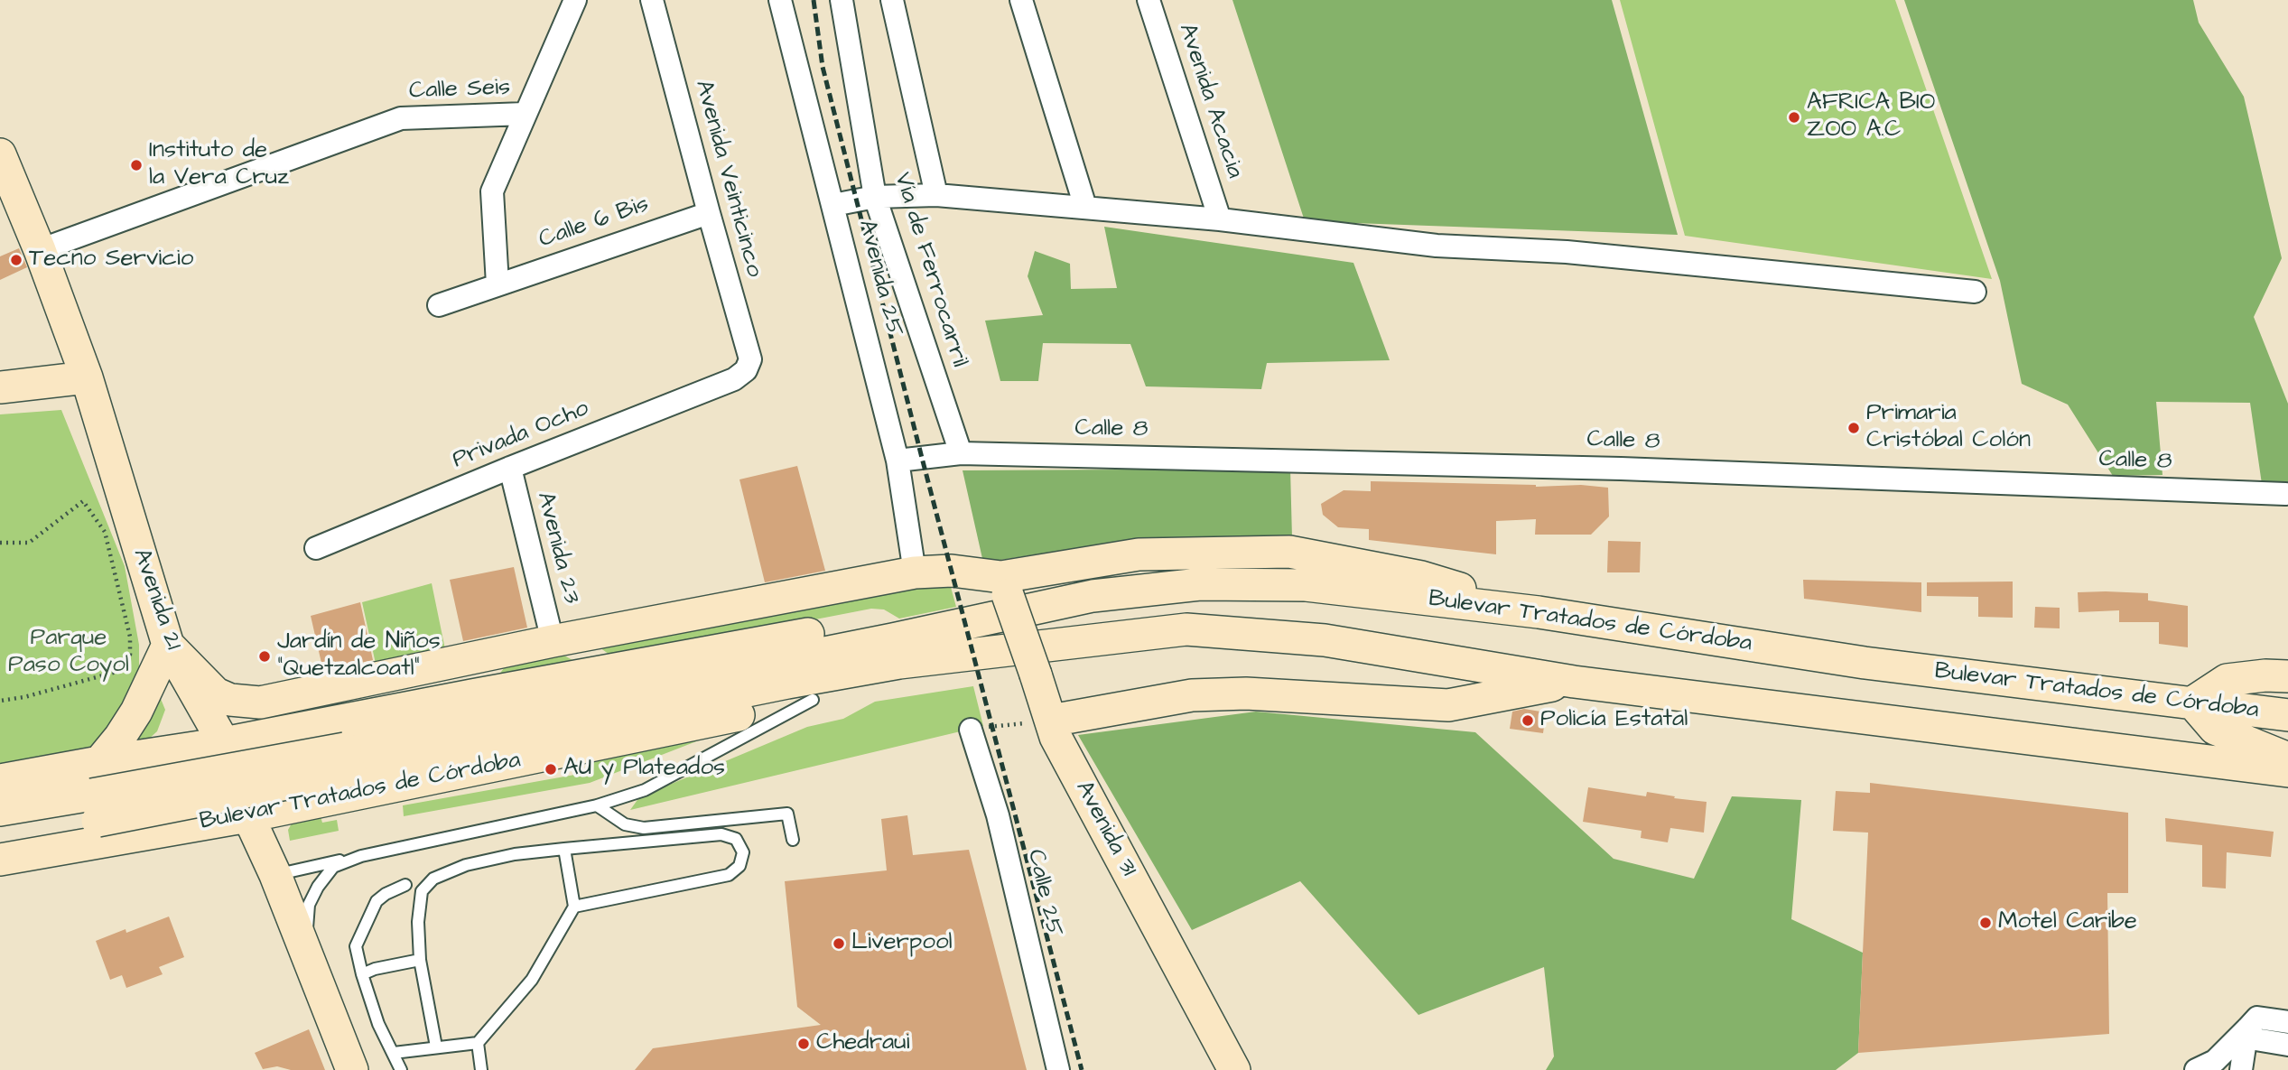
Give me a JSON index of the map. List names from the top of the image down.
{
  "streets": {
    "main road": ["Avenida 21", "Bulevar Tratados de Córdoba", "Avenida 31"],
    "street": [
      "Calle Seis",
      "Avenida Acacia",
      "Avenida Veinticinco",
      "Calle 6 Bis",
      "Vía de Ferrocarril",
      "Avenida 25",
      "Calle 8",
      "Privada Ocho",
      "Avenida 23",
      "Calle 25"
    ]
  },
  "crossings": [
    ["Calle Seis", "Avenida 21"],
    ["Avenida Veinticinco", "Calle 6 Bis"],
    ["Avenida Veinticinco", "Privada Ocho"],
    ["Vía de Ferrocarril", "Calle 8"],
    ["Privada Ocho", "Avenida 23"],
    ["Avenida 21", "Bulevar Tratados de Córdoba"]
  ],
  "parks": ["Parque Paso Coyol"],
  "places": [
    "AFRICA BIO ZOO A.C",
    "Instituto de la Vera Cruz",
    "Tecno Servicio",
    "Primaria Cristóbal Colón",
    "Jardín de Niños \"Quetzalcoatl\"",
    "Policía Estatal",
    "AU y Plateados",
    "Motel Caribe",
    "Liverpool",
    "Chedraui"
  ]
}
